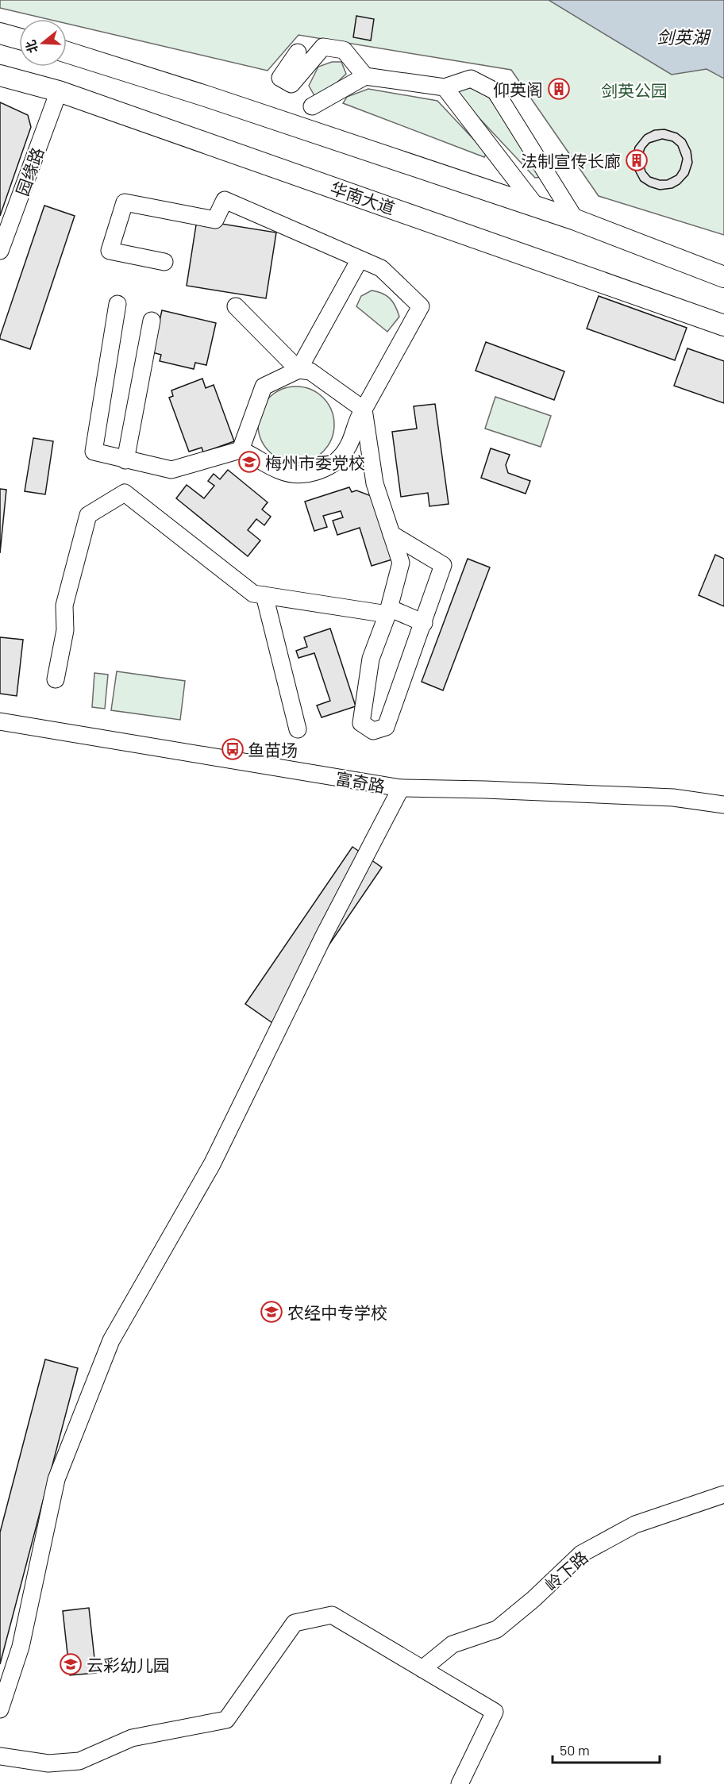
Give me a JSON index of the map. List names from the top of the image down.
{
  "streets": {
    "main road": ["华南大道"],
    "street": ["园缘路", "富奇路", "岭下路"]
  },
  "crossings": [
    ["园缘路", "华南大道"]
  ],
  "water": ["剑英湖"],
  "parks": ["剑英公园"],
  "places": {
    "building": ["仰英阁", "法制宣传长廊"],
    "school or university": ["梅州市委党校", "农经中专学校", "云彩幼儿园"],
    "bus stop": ["鱼苗场"]
  },
  "scale_bar": "50 m",
  "north": "left"
}
